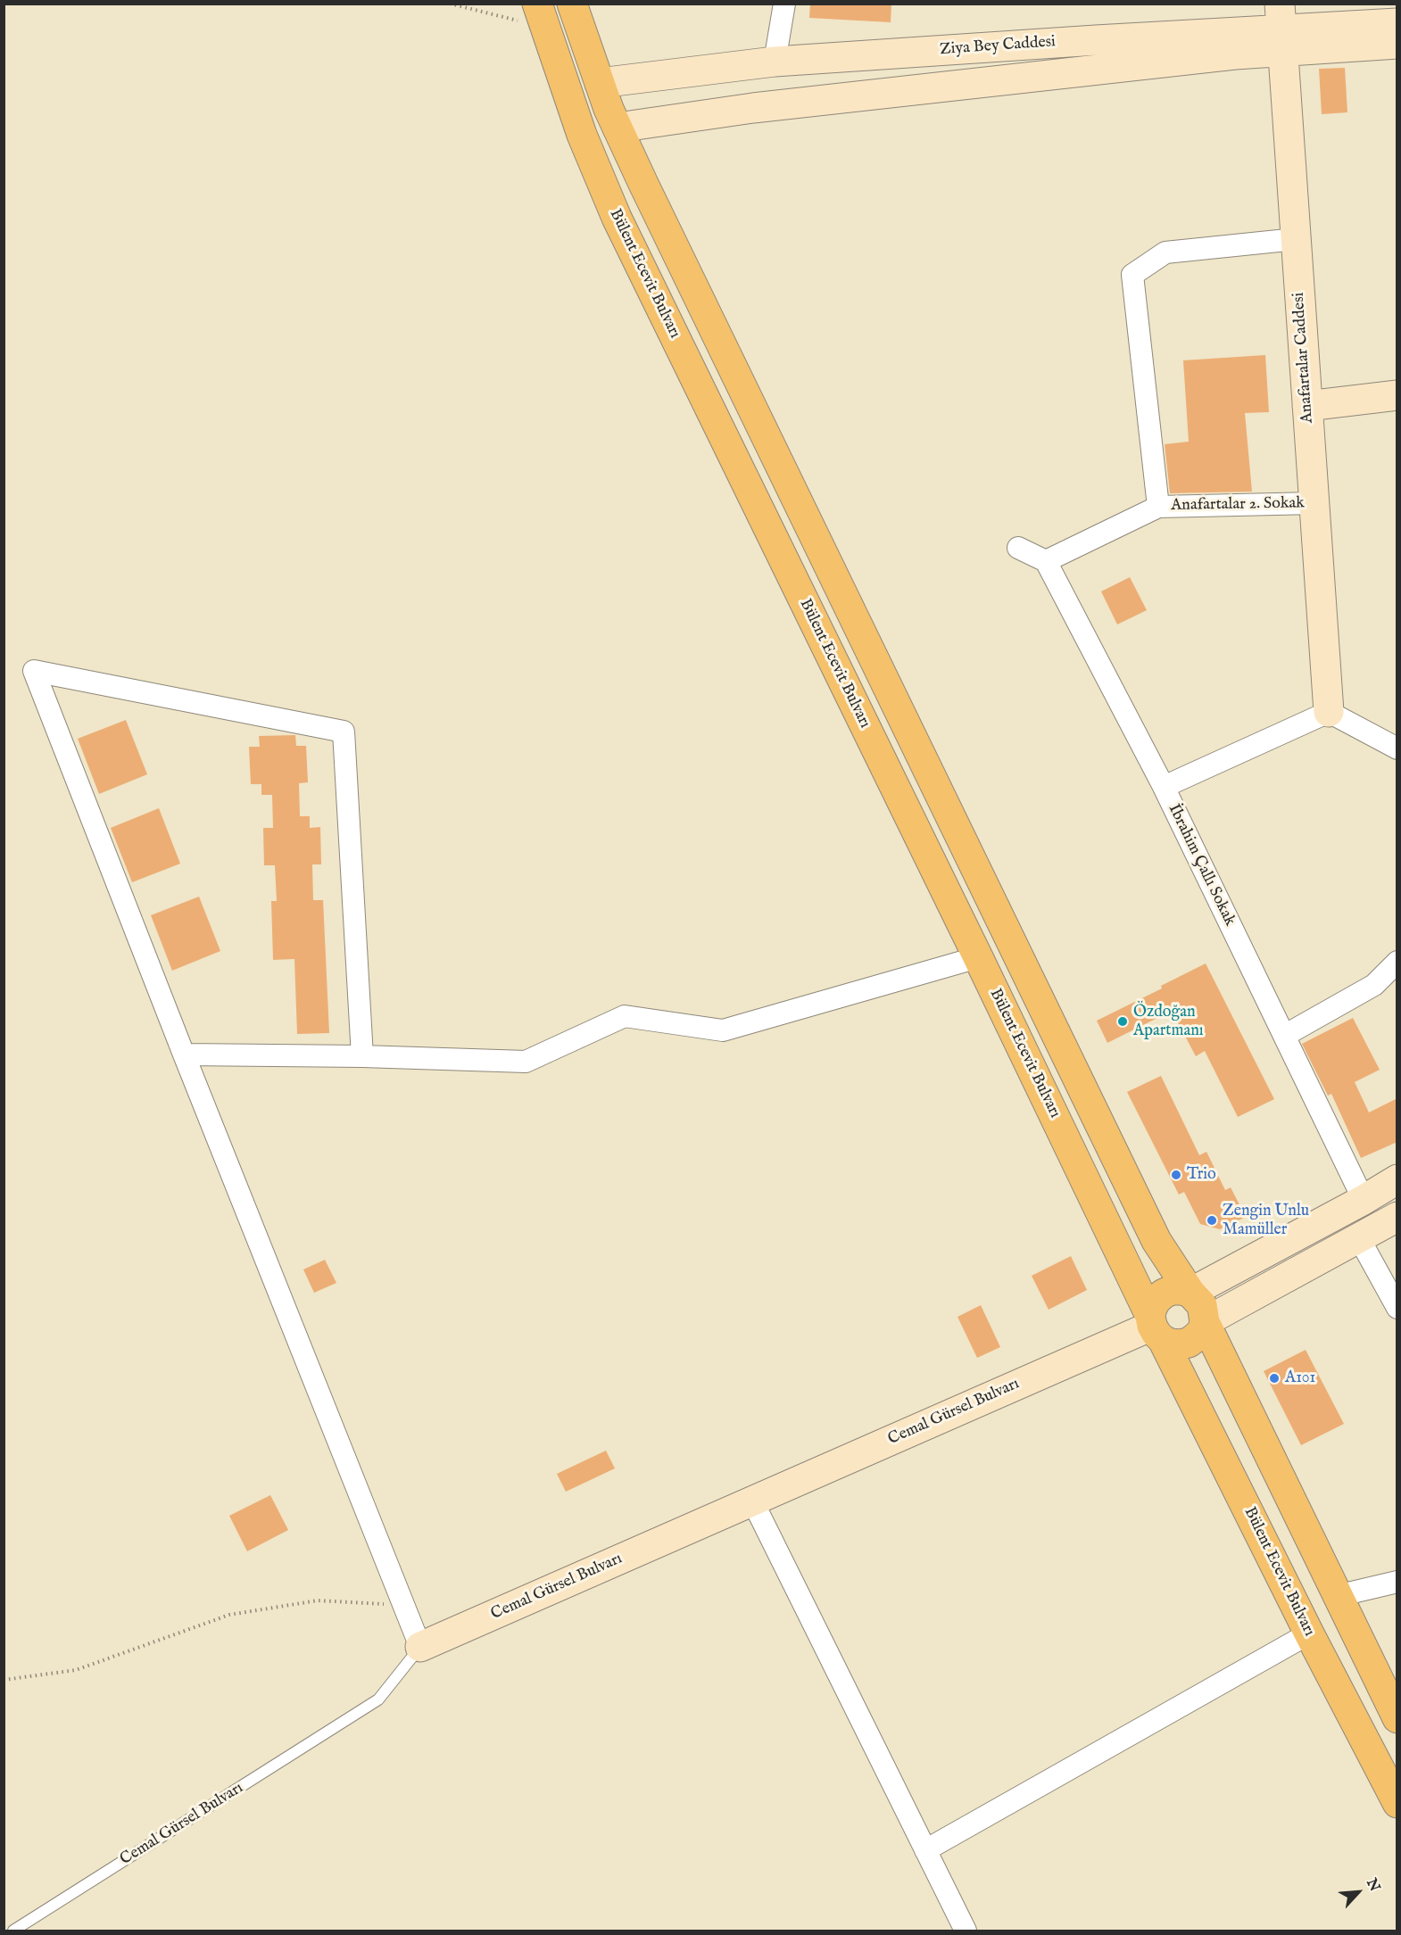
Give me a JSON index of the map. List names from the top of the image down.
{
  "streets": {
    "main road": ["Bülent Ecevit Bulvarı"],
    "street": [
      "Ziya Bey Caddesi",
      "Anafartalar Caddesi",
      "Anafartalar 2. Sokak",
      "İbrahim Çallı Sokak",
      "Cemal Gürsel Bulvarı"
    ]
  },
  "crossings": [
    ["Ziya Bey Caddesi", "Anafartalar Caddesi"],
    ["Bülent Ecevit Bulvarı", "Cemal Gürsel Bulvarı"],
    ["Anafartalar Caddesi", "Anafartalar 2. Sokak"],
    ["Anafartalar 2. Sokak", "İbrahim Çallı Sokak"]
  ],
  "places": [
    "Özdoğan Apartmanı",
    "Trio",
    "Zengin Unlu Mamüller",
    "A101"
  ],
  "north": "top right"
}
